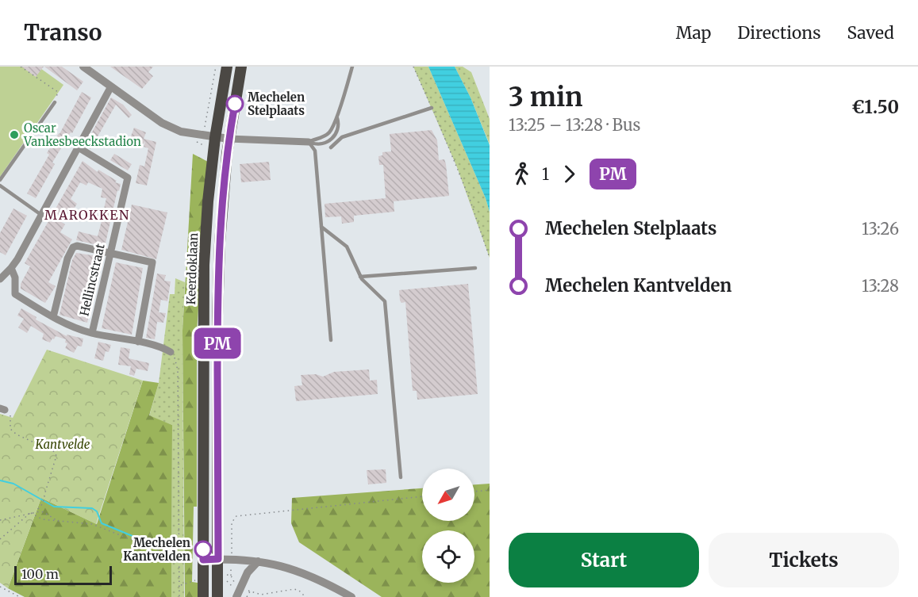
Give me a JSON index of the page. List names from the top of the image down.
{
  "streets": {
    "main road": ["Keerdoklaan"],
    "street": ["Hellincstraat"]
  },
  "districts": ["MAROKKEN"],
  "parks": ["Kantvelde"],
  "places": ["Mechelen Stelplaats", "Oscar Vankesbeeckstadion", "Mechelen Kantvelden"],
  "lines": ["bus line PM"],
  "scale_bar": "100 m",
  "north": "bottom left",
  "page": {
    "header": "Transo",
    "nav": ["Map", "Directions", "Saved"],
    "on_map": "PM",
    "heading": ["3 min", "13:25 – 13:28 · Bus", "€1.50"],
    "legs": ["1", "PM"],
    "list": [
      {
        "name": "Mechelen Stelplaats",
        "value": "13:26"
      },
      {
        "name": "Mechelen Kantvelden",
        "value": "13:28"
      }
    ],
    "buttons": ["Start", "Tickets"],
    "scale": "100 m"
  }
}
